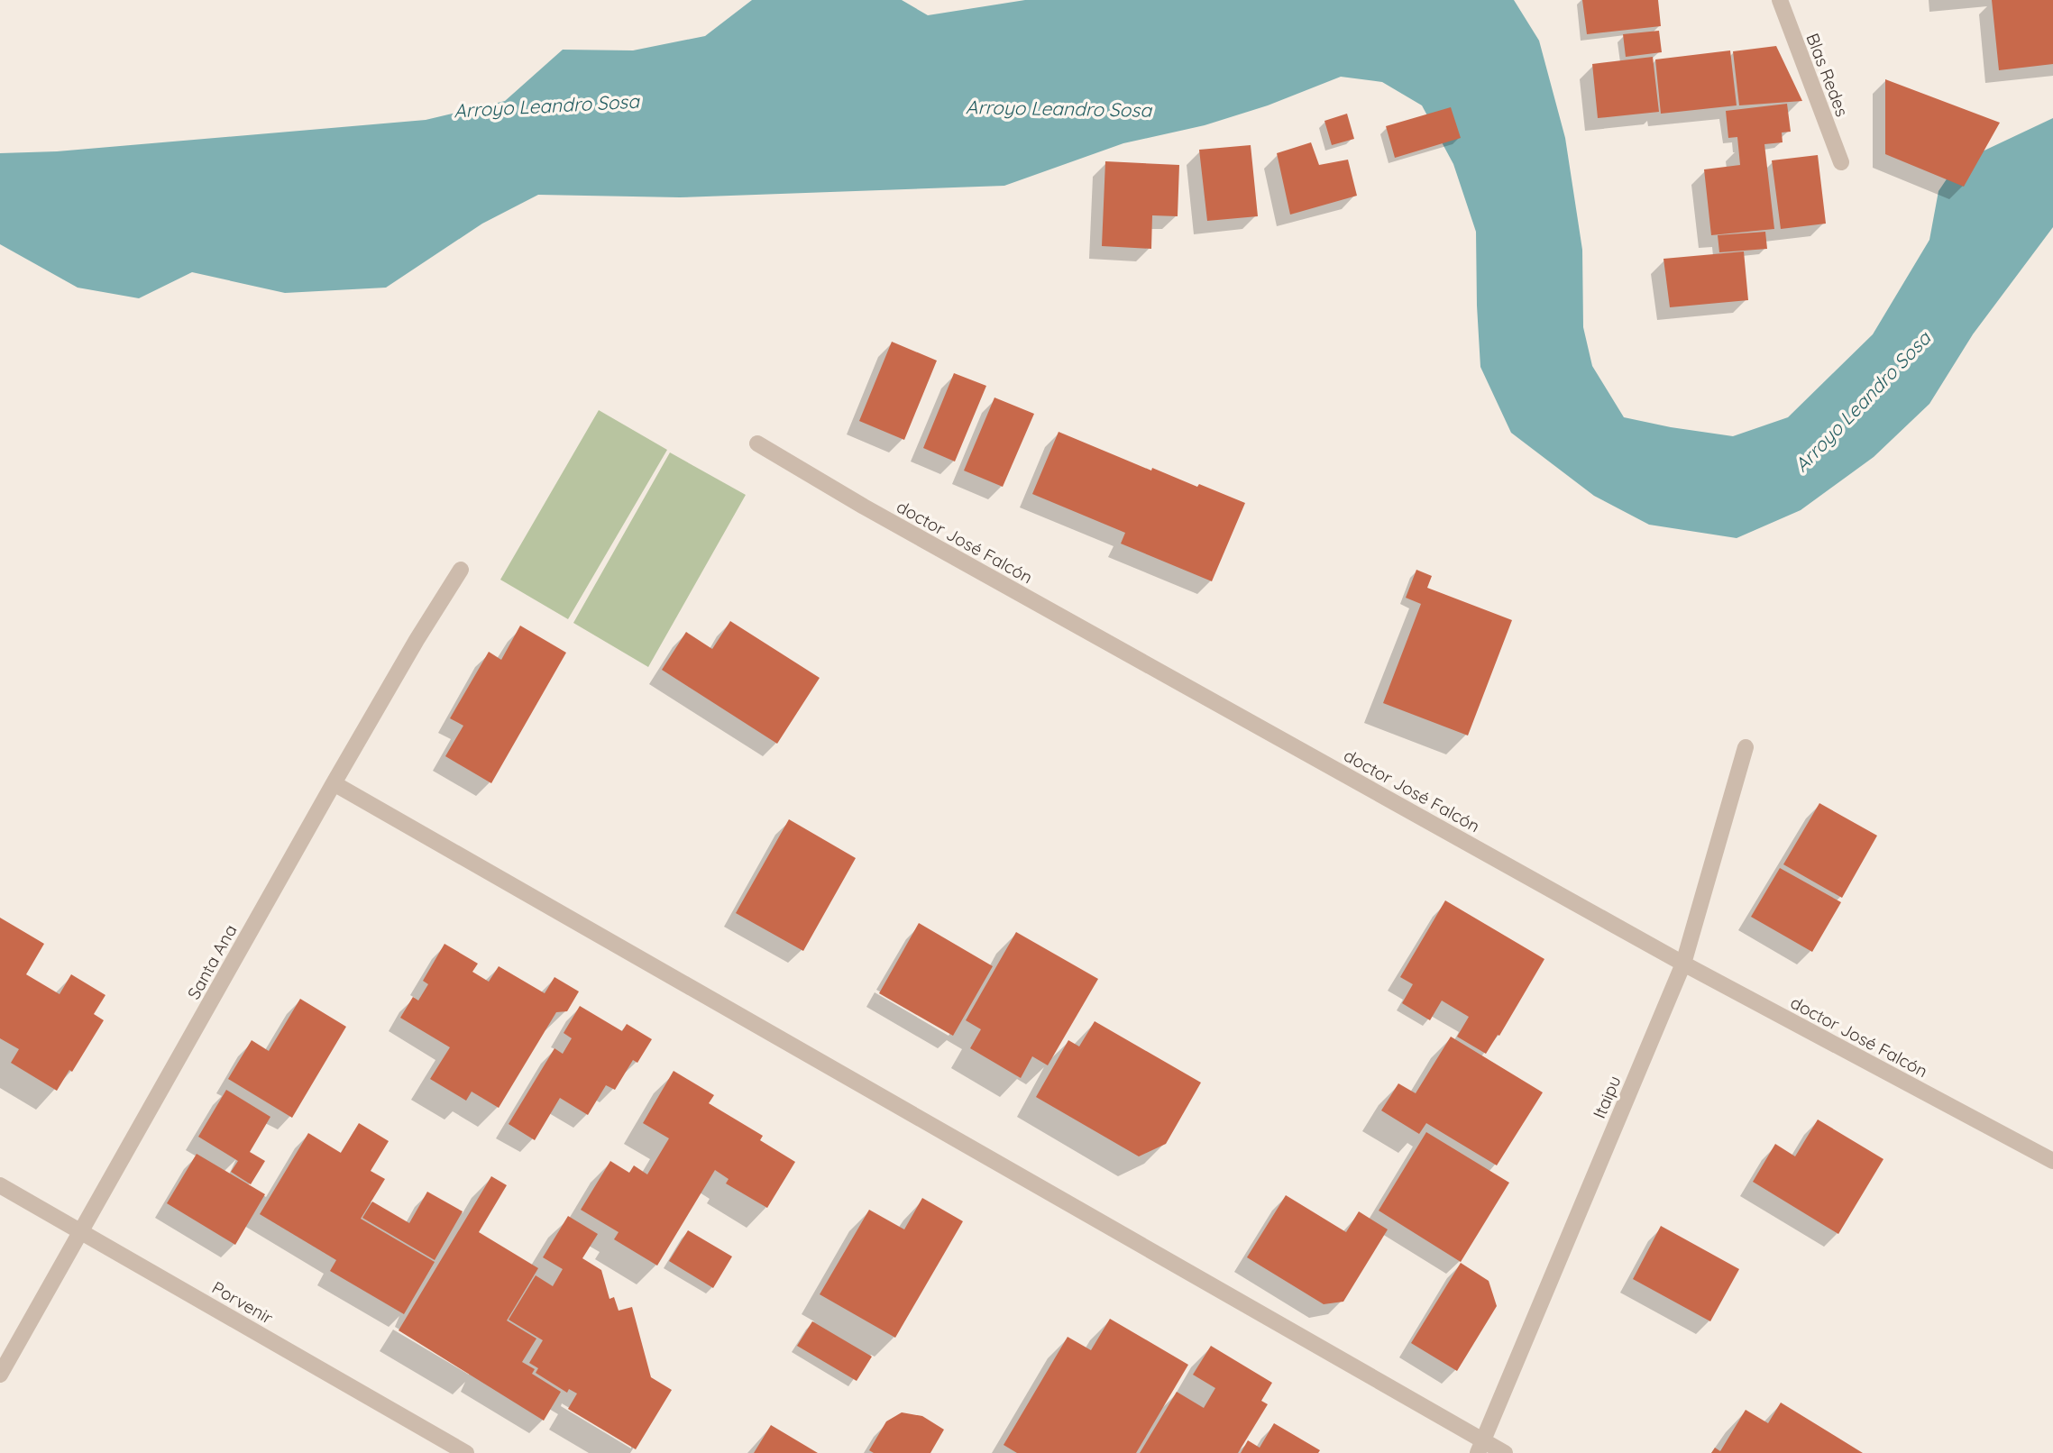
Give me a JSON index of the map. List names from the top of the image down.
{
  "streets": {
    "street": [
      "Blas Redes",
      "doctor José Falcón",
      "Santa Ana",
      "Itaipu",
      "Porvenir"
    ]
  },
  "crossings": [
    ["doctor José Falcón", "Itaipu"],
    ["Santa Ana", "Porvenir"]
  ],
  "water": ["Arroyo Leandro Sosa"]
}
